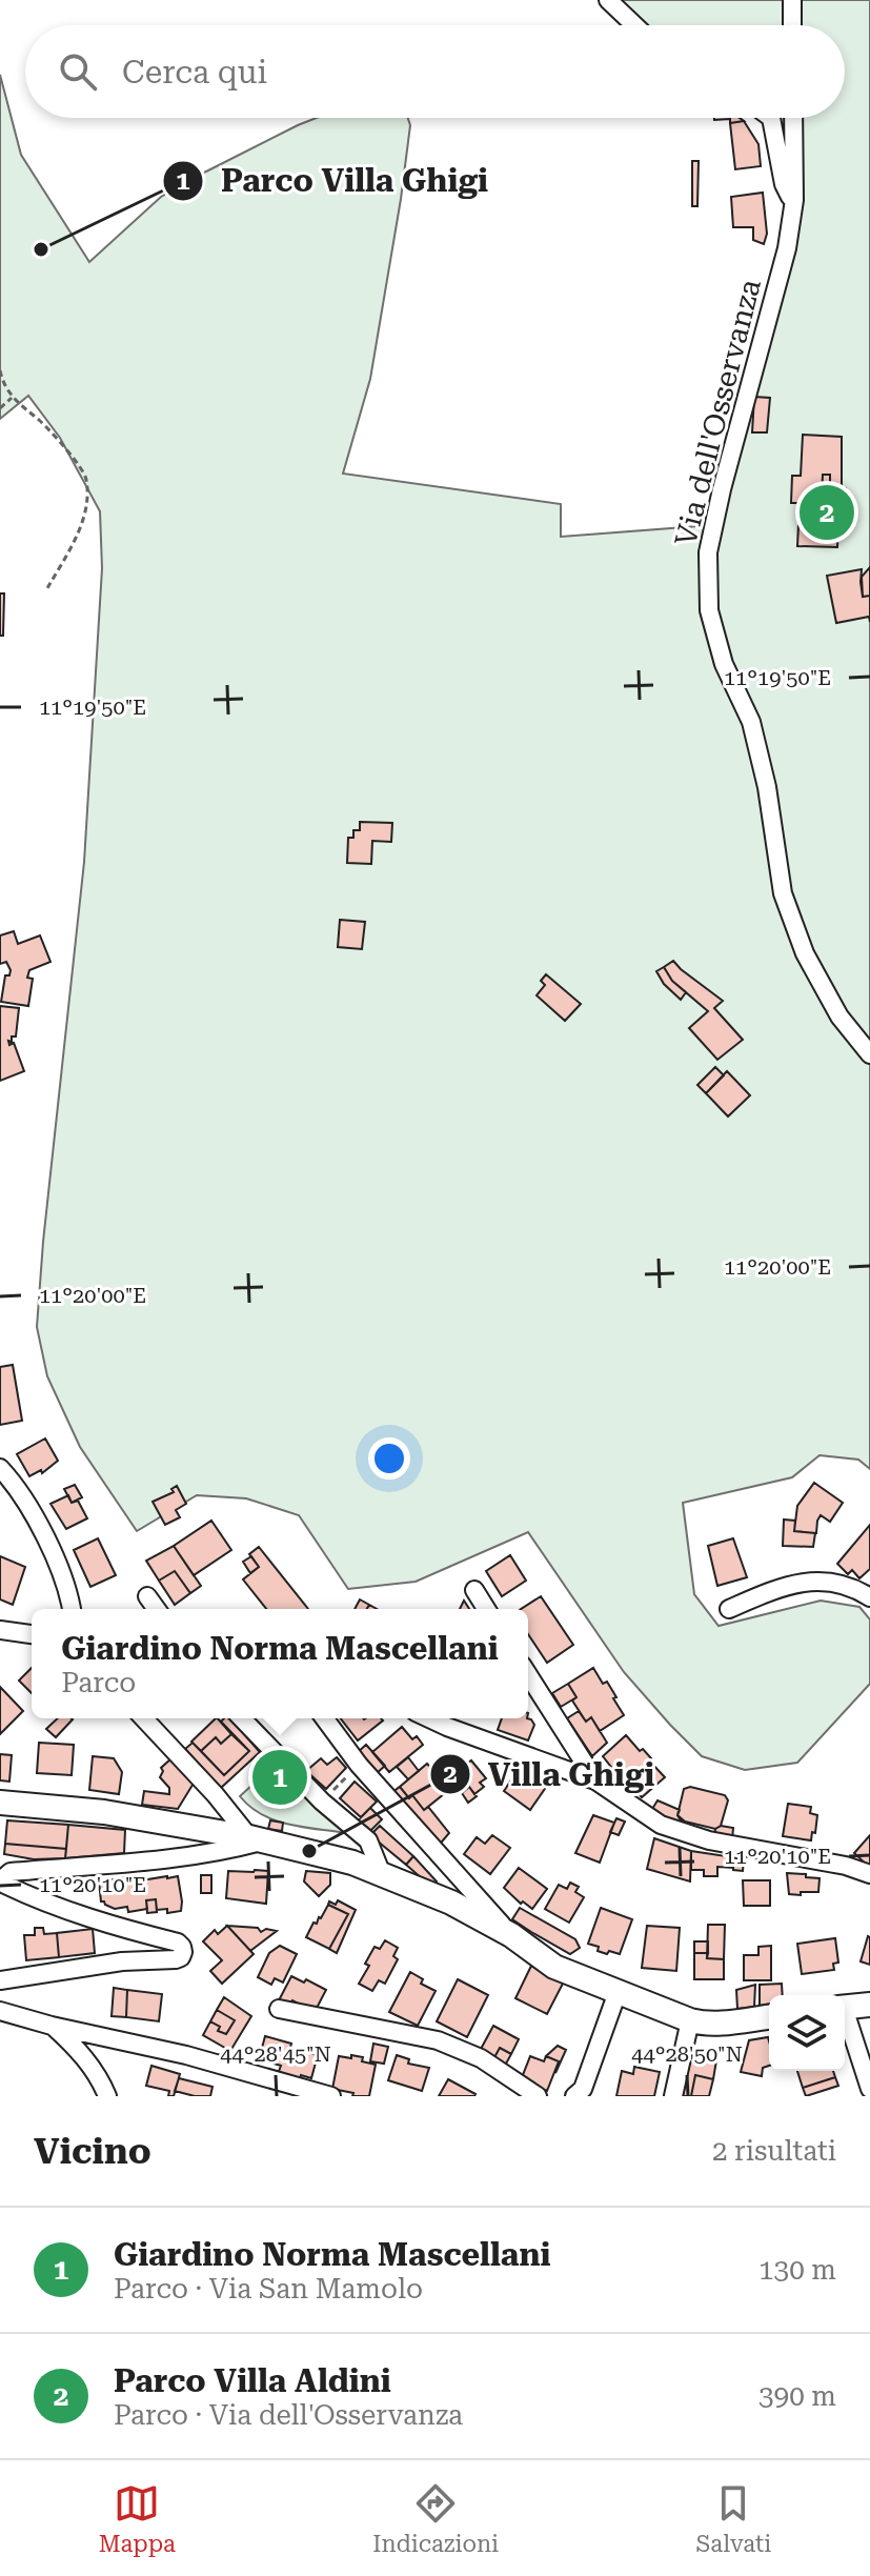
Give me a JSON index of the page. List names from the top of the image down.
{
  "streets": {
    "street": ["Via dell'Osservanza"]
  },
  "places": ["Parco Villa Ghigi", "Villa Ghigi"],
  "page": {
    "search": "Cerca qui",
    "pins": ["2", "1"],
    "popup": ["Giardino Norma Mascellani", "Parco"],
    "heading": ["Vicino", "2 risultati"],
    "list": [
      {
        "mark": "1",
        "name": "Giardino Norma Mascellani",
        "note": "Parco · Via San Mamolo",
        "value": "130 m"
      },
      {
        "mark": "2",
        "name": "Parco Villa Aldini",
        "note": "Parco · Via dell'Osservanza",
        "value": "390 m"
      }
    ],
    "nav": ["Mappa", "Indicazioni", "Salvati"]
  },
  "coordinates": [
    "11°19'50\"E",
    "11°20'00\"E",
    "11°20'10\"E",
    "44°28'45\"N",
    "44°28'50\"N"
  ]
}
